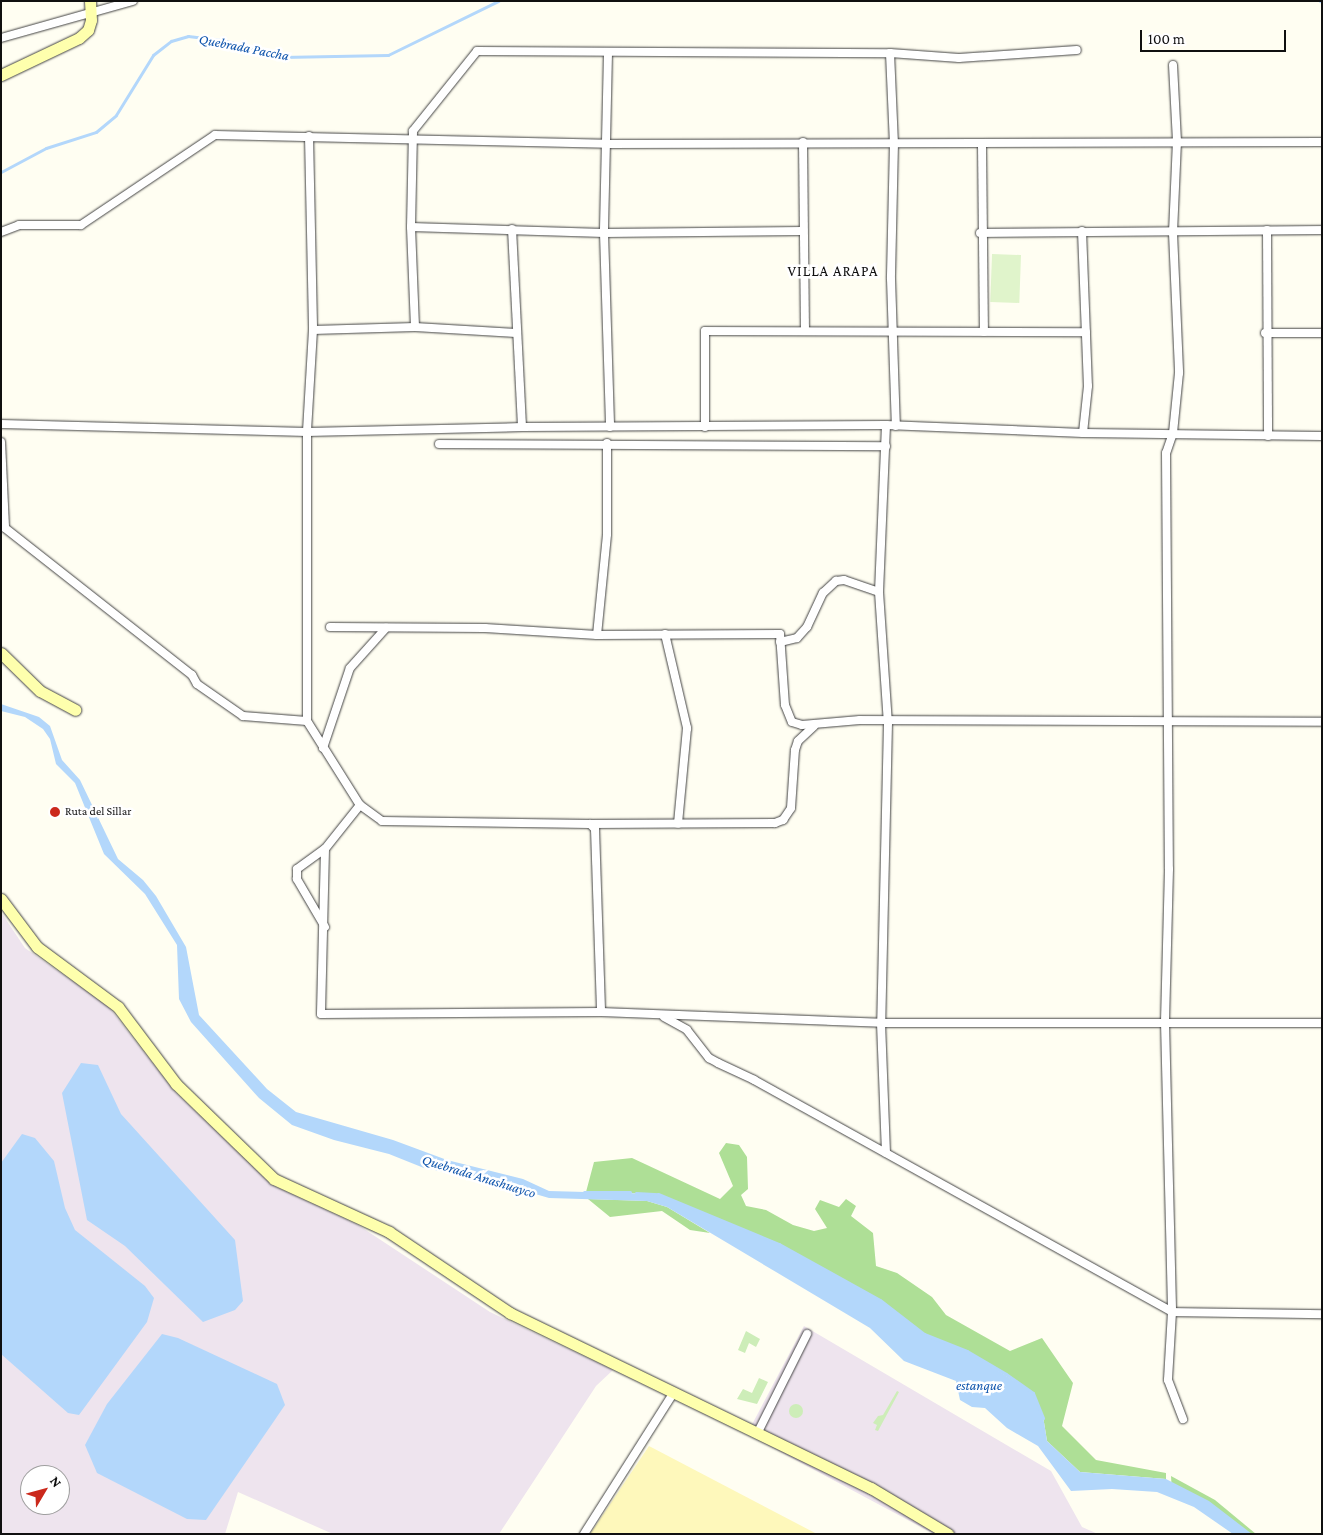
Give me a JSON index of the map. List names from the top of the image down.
{
  "districts": ["VILLA ARAPA"],
  "water": ["Quebrada Paccha", "Quebrada Anashuayco", "estanque"],
  "places": ["Ruta del Sillar"],
  "scale_bar": "100 m",
  "north": "top right"
}
